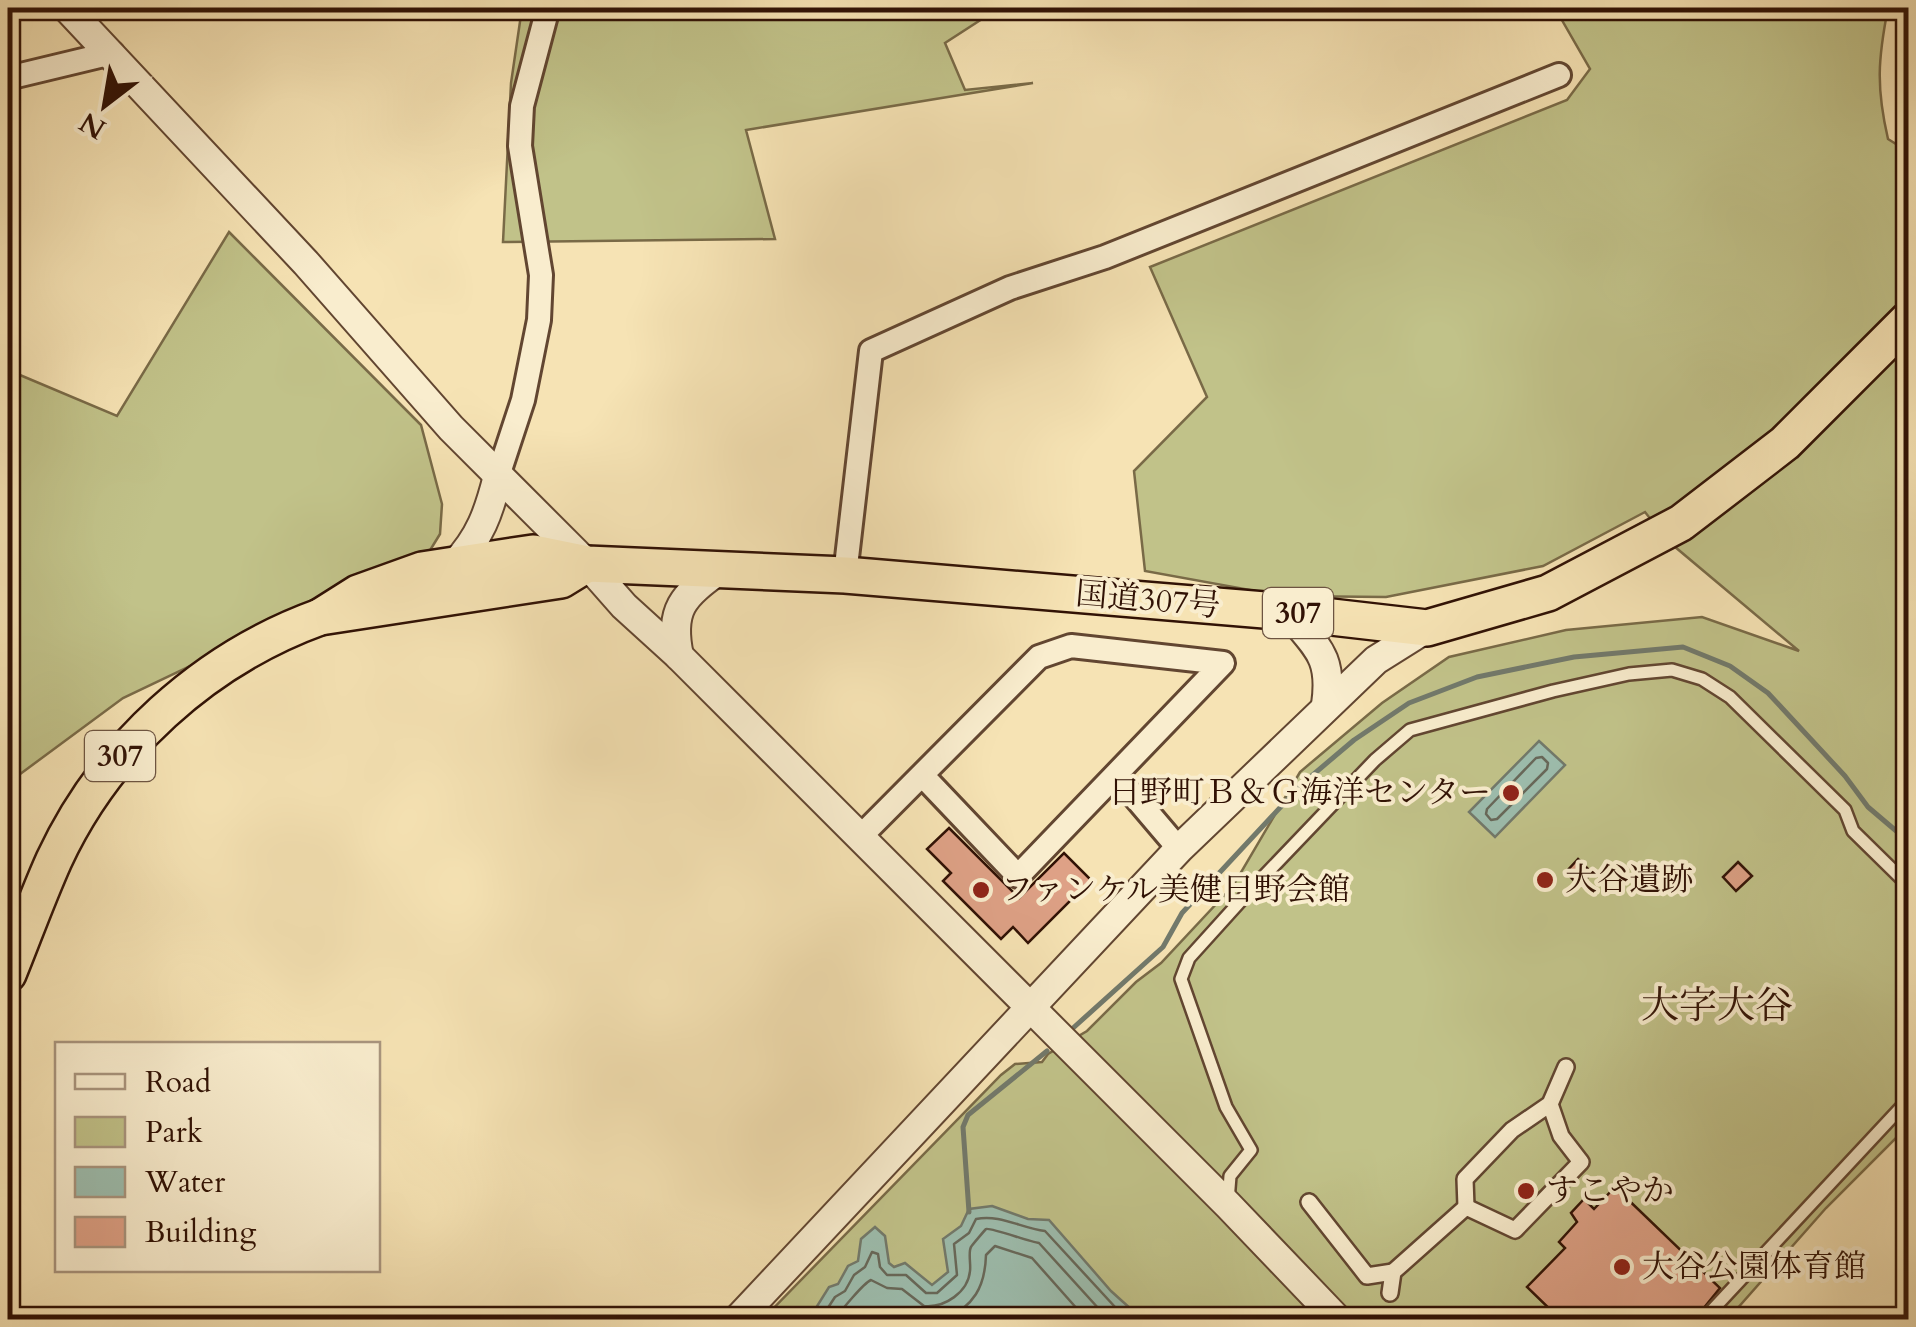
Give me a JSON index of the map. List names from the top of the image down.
{
  "streets": {
    "highway": ["国道307号", "307"]
  },
  "districts": ["大字大谷"],
  "places": [
    "日野町Ｂ＆Ｇ海洋センター",
    "大谷遺跡",
    "ファンケル美健日野会館",
    "すこやか",
    "大谷公園体育館"
  ],
  "legend": [
    "Road",
    "Park",
    "Water",
    "Building"
  ],
  "north": "bottom left"
}
